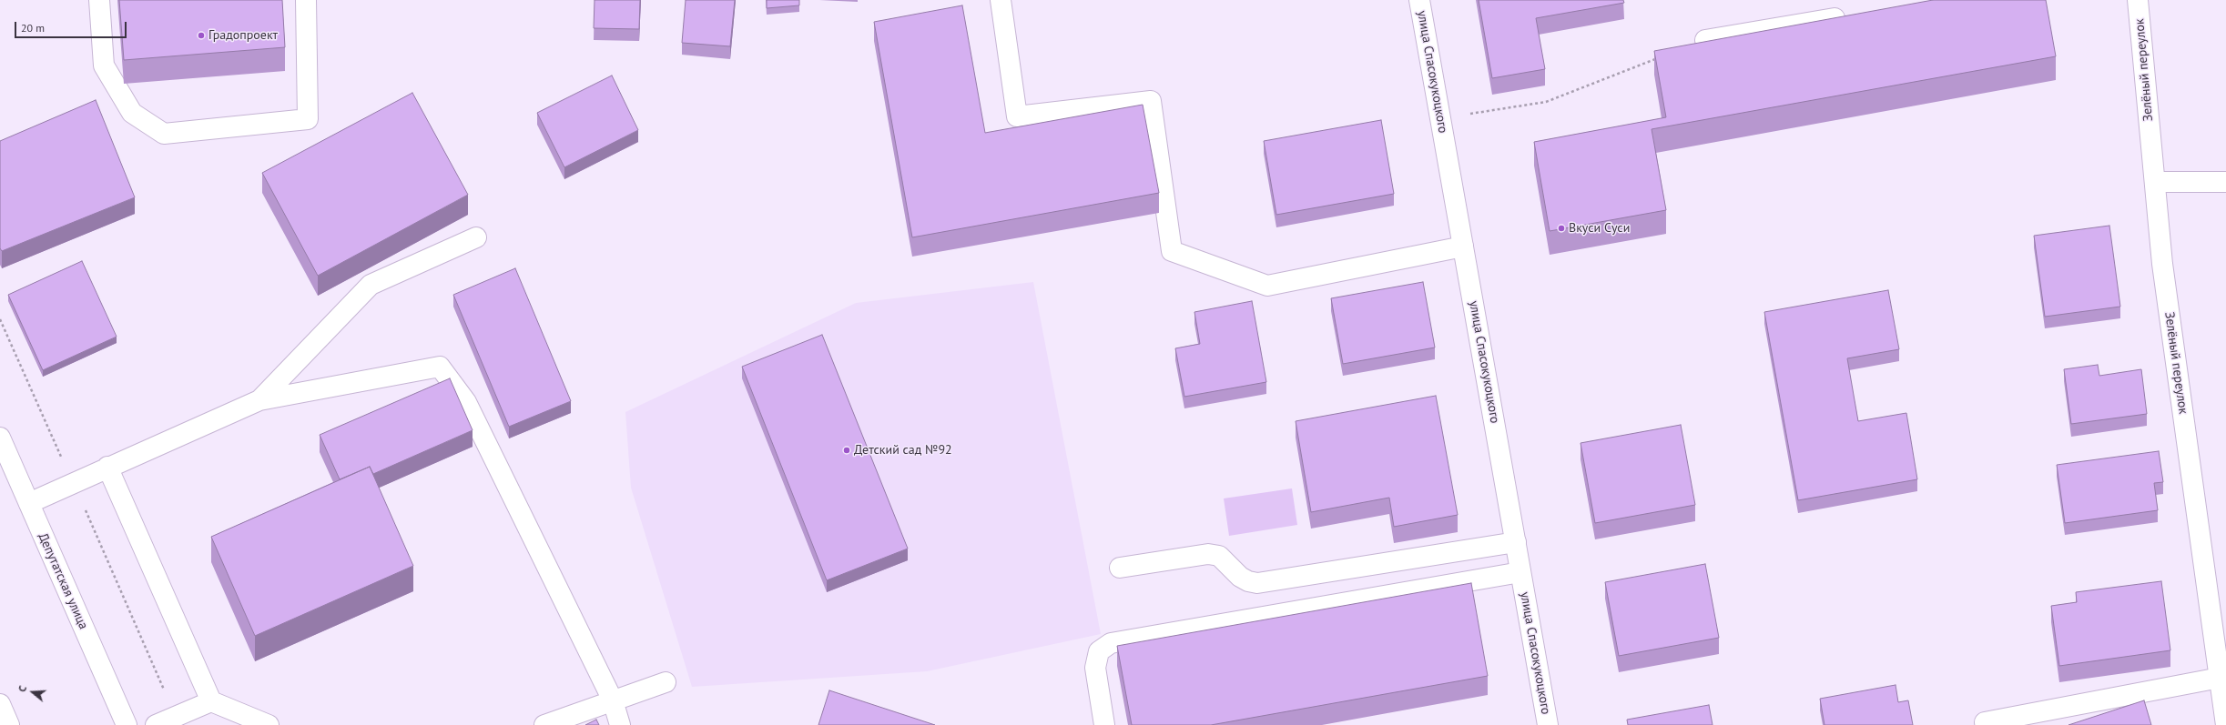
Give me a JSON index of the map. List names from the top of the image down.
{
  "streets": {
    "street": ["Зелёный переулок", "улица Спасокукоцкого", "Депутатская улица"]
  },
  "places": ["Градопроект", "Вкуси Суси", "Детский сад №92"],
  "scale_bar": "20 m",
  "north": "left"
}
